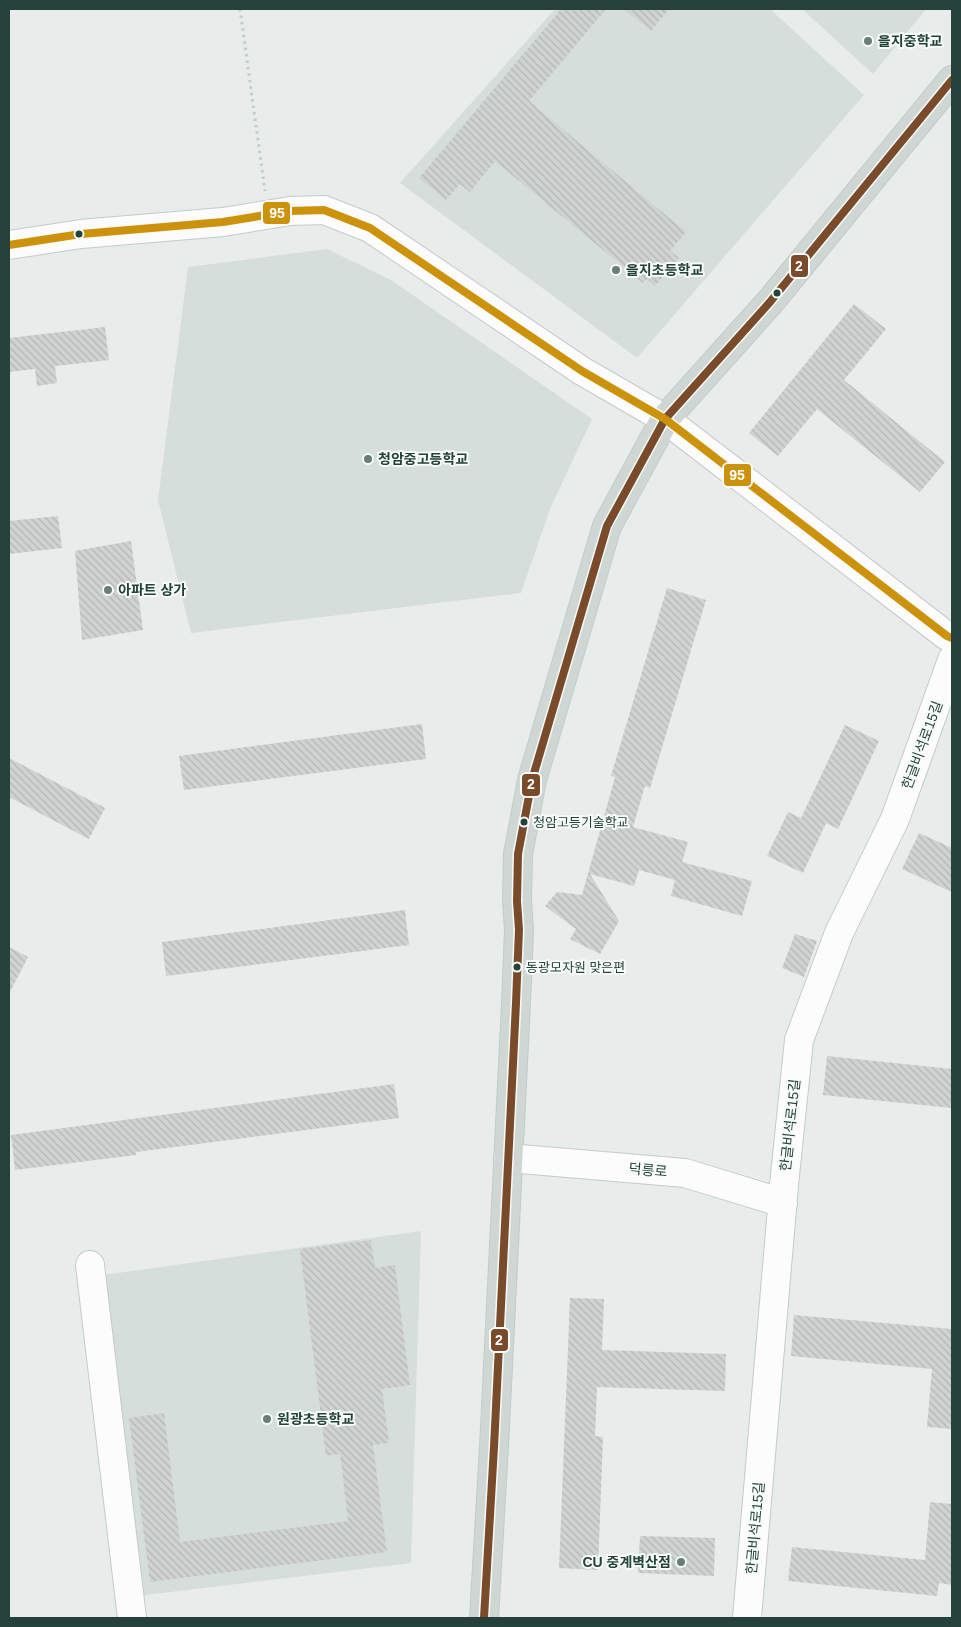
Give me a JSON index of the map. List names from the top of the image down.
{
  "streets": {
    "street": ["한글비석로15길", "덕릉로"]
  },
  "crossings": [
    ["한글비석로15길", "덕릉로"]
  ],
  "places": [
    "을지중학교",
    "을지초등학교",
    "청암중고등학교",
    "아파트 상가",
    "청암고등기술학교",
    "동광모자원 맞은편",
    "원광초등학교",
    "CU 중계벽산점"
  ],
  "lines": ["transit line 2", "transit line 95"]
}
